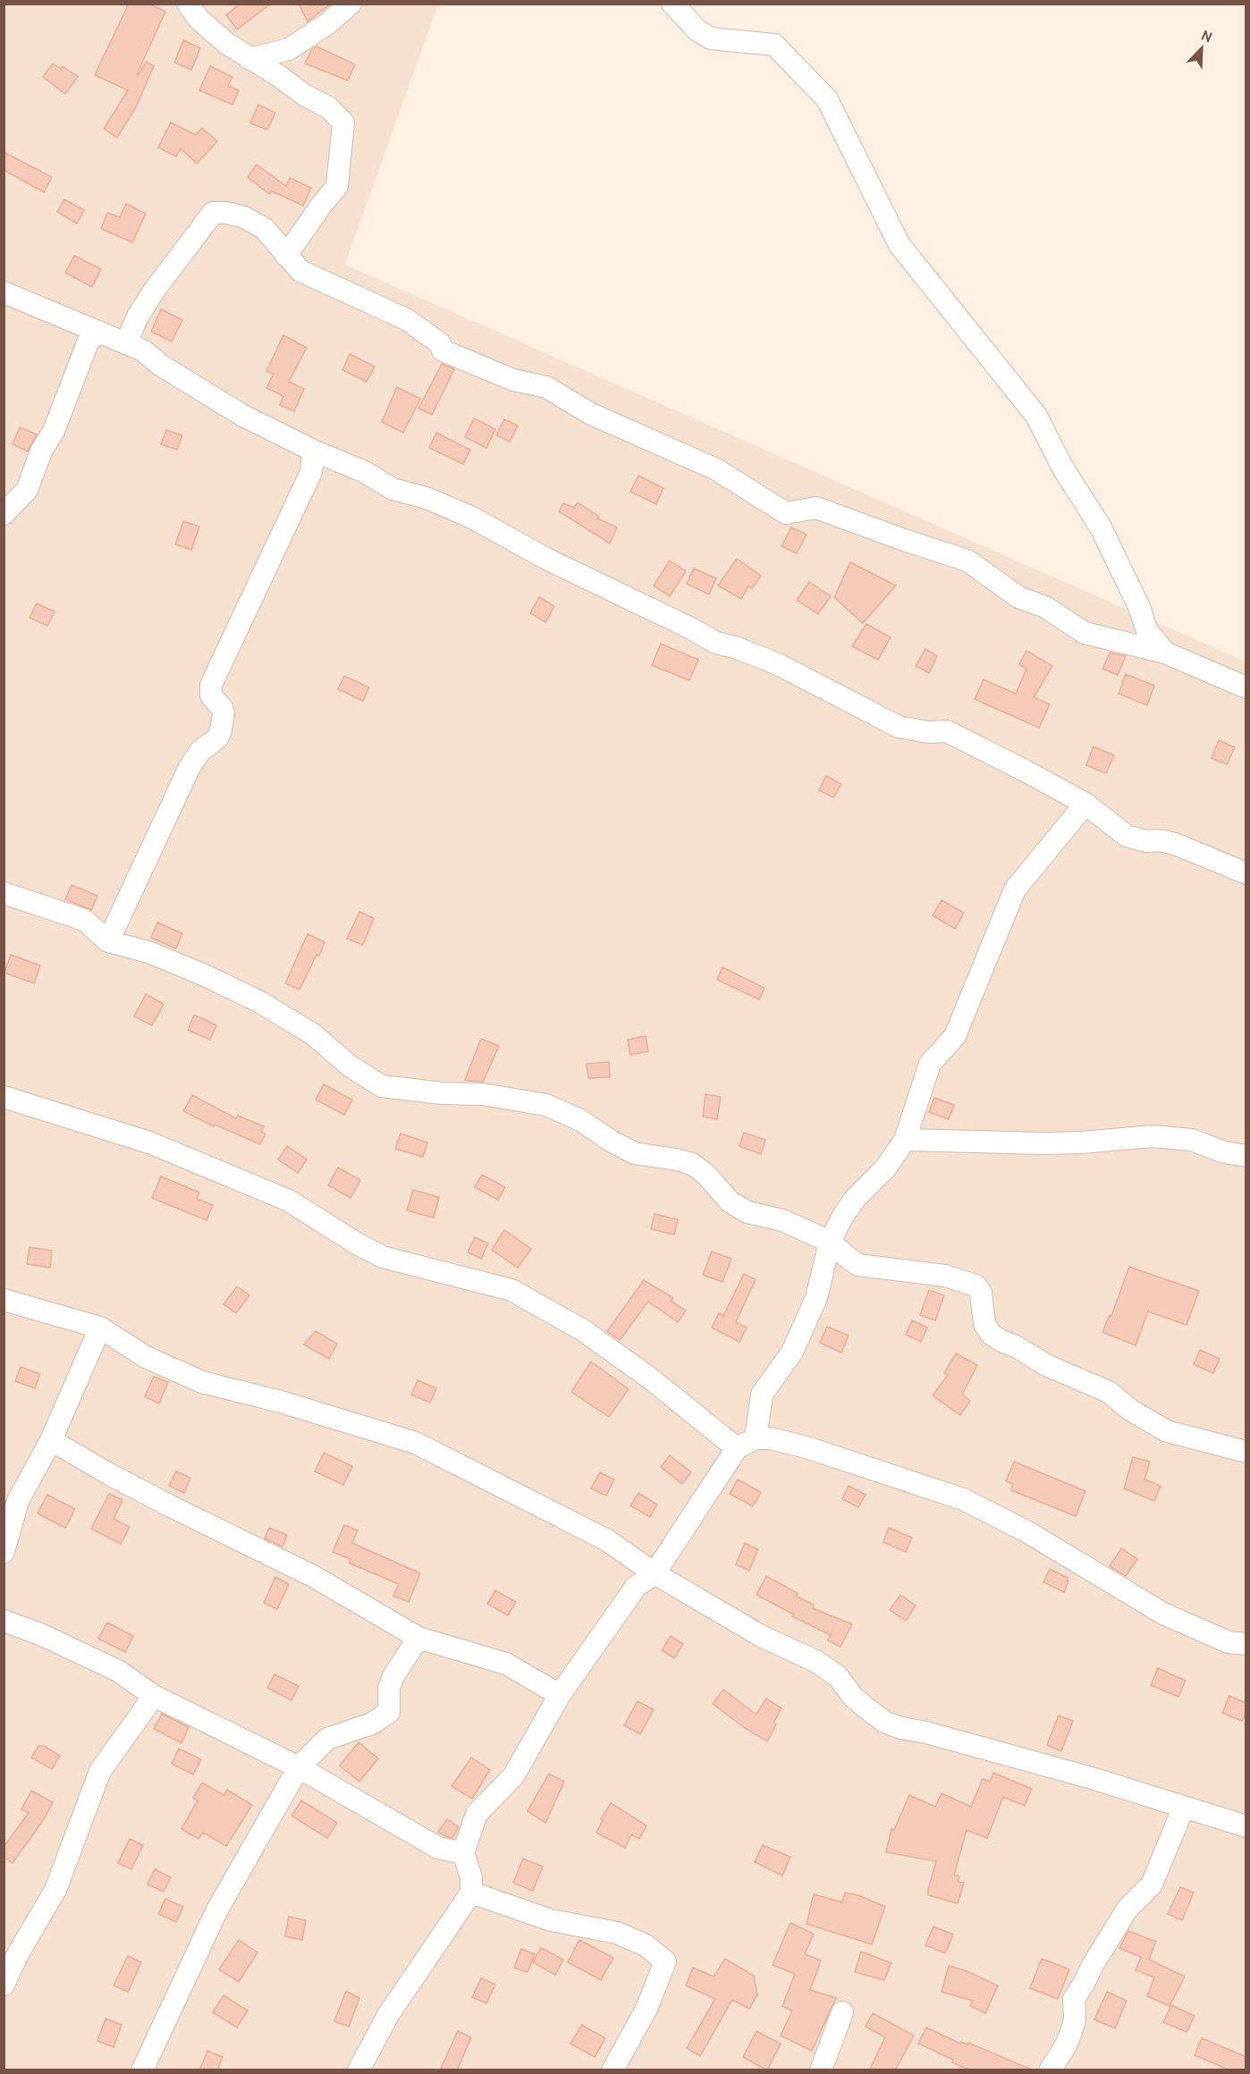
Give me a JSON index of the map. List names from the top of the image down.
{
  "north": "top right"
}
